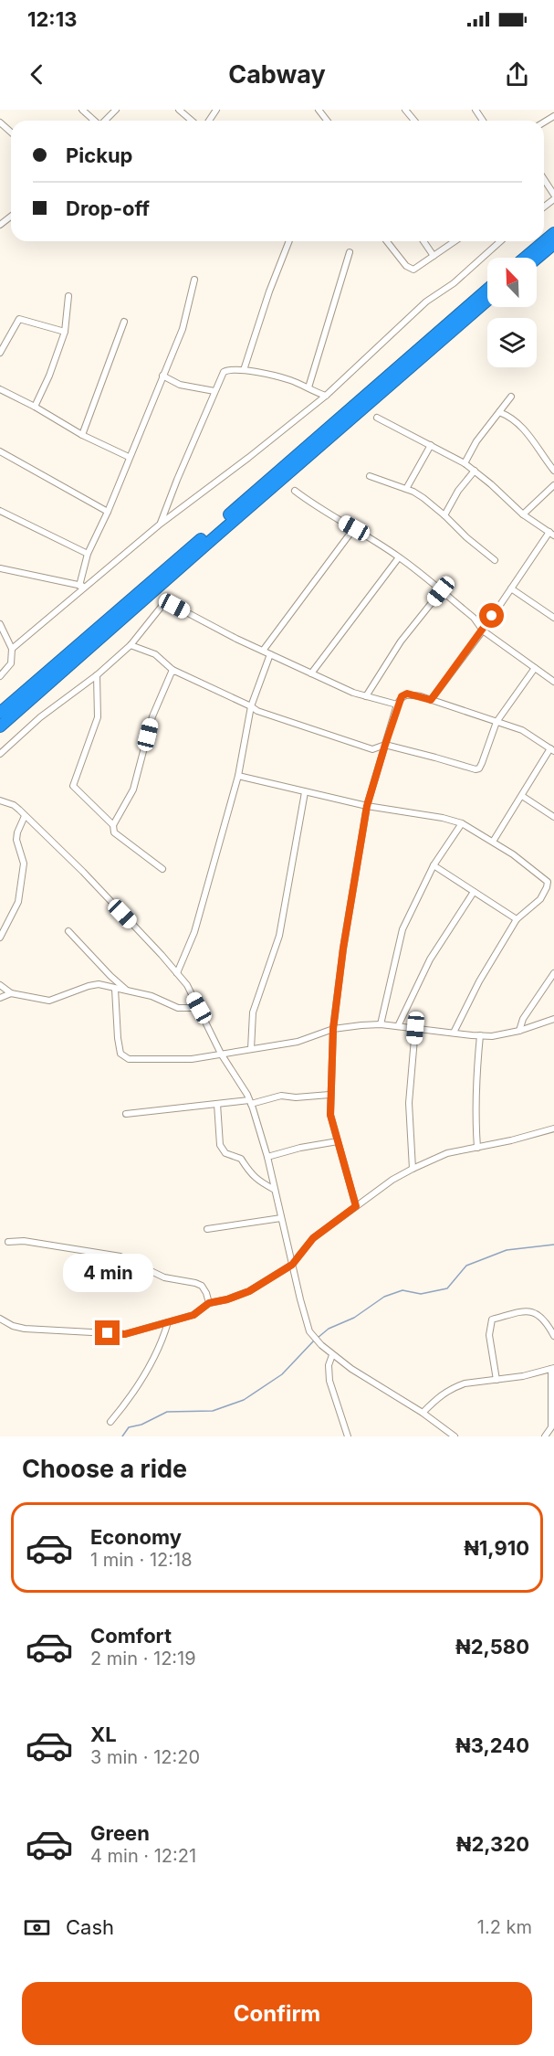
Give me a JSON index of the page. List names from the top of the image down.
{
  "north": "top left",
  "page": {
    "status": "12:13",
    "header": "Cabway",
    "banner": ["Pickup", "Drop-off"],
    "bubble": "4 min",
    "heading": "Choose a ride",
    "list": [
      {
        "name": "Economy",
        "note": "1 min · 12:18",
        "value": "₦1,910"
      },
      {
        "name": "Comfort",
        "note": "2 min · 12:19",
        "value": "₦2,580"
      },
      {
        "name": "XL",
        "note": "3 min · 12:20",
        "value": "₦3,240"
      },
      {
        "name": "Green",
        "note": "4 min · 12:21",
        "value": "₦2,320"
      }
    ],
    "pay": ["Cash", "1.2 km"],
    "buttons": "Confirm"
  }
}
